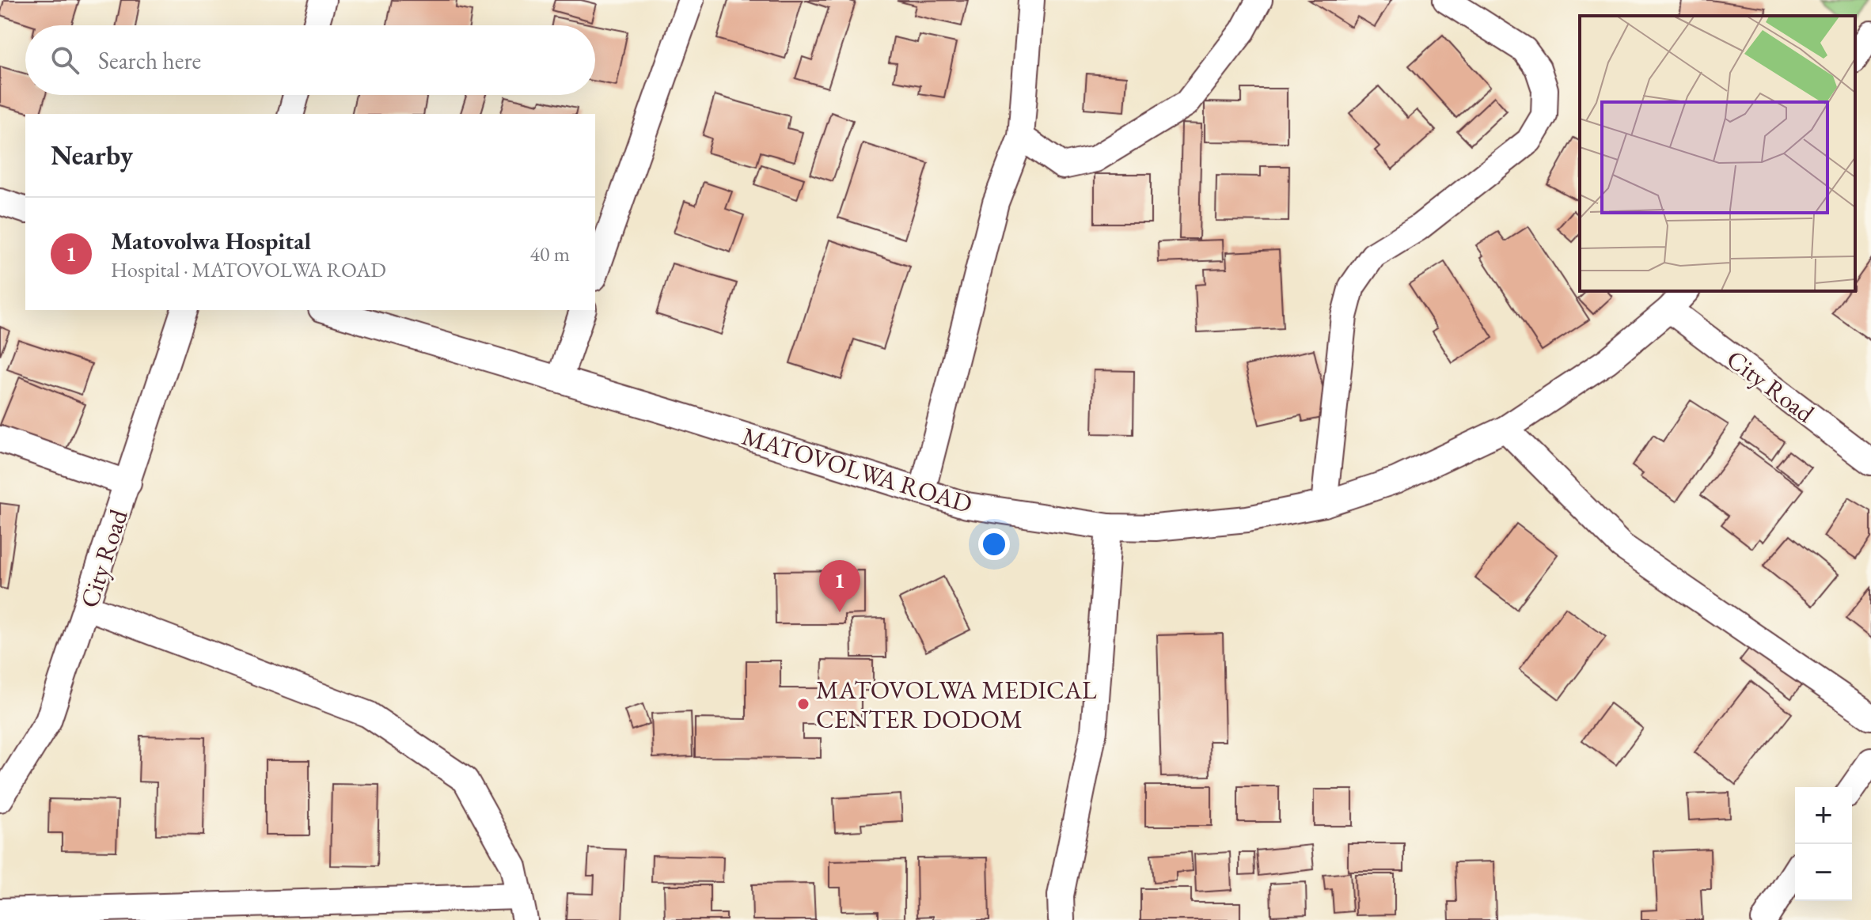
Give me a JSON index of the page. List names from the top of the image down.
{
  "streets": {
    "street": ["City Road", "MATOVOLWA ROAD"]
  },
  "crossings": [
    ["City Road", "MATOVOLWA ROAD"]
  ],
  "places": ["MATOVOLWA MEDICAL CENTER DODOM"],
  "page": {
    "search": "Search here",
    "heading": "Nearby",
    "list": [
      {
        "mark": "1",
        "name": "Matovolwa Hospital",
        "note": "Hospital · MATOVOLWA ROAD",
        "value": "40 m"
      }
    ],
    "pins": "1",
    "map_buttons": ["+", "−"]
  }
}
